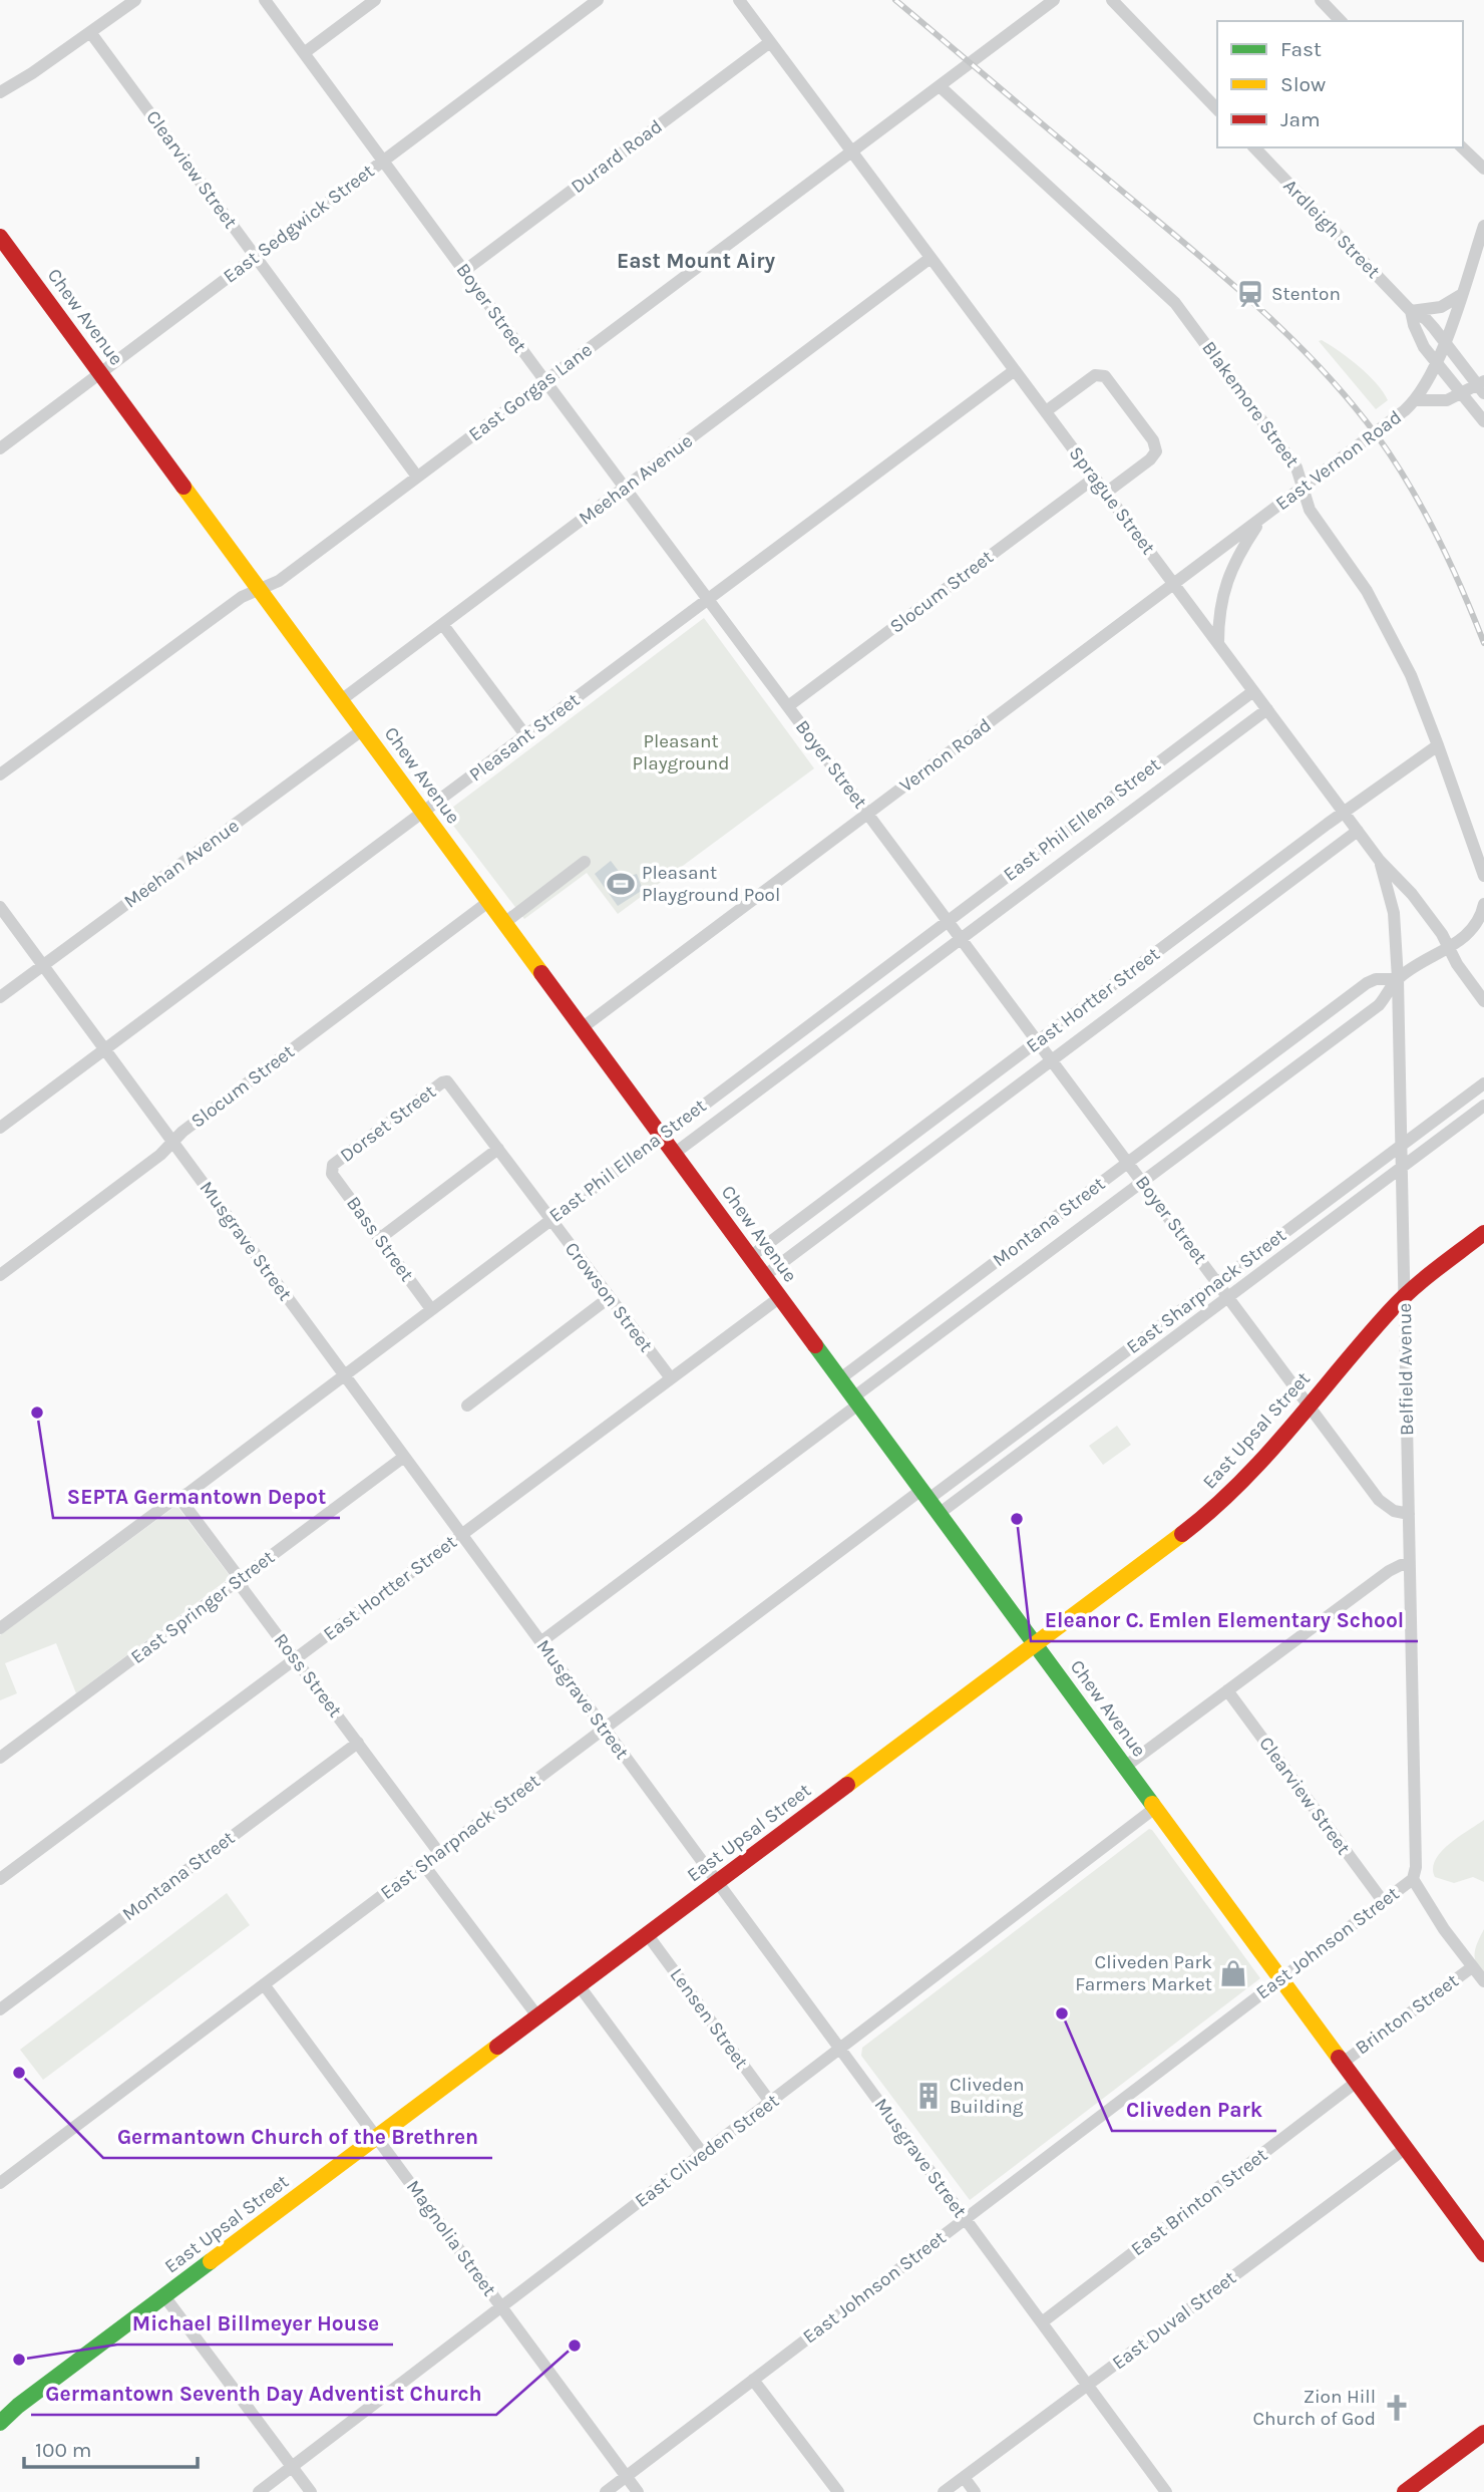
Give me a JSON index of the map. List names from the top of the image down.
{
  "streets": {
    "street": [
      "Durard Road",
      "Clearview Street",
      "East Sedgwick Street",
      "Ardleigh Street",
      "Boyer Street",
      "Chew Avenue",
      "East Gorgas Lane",
      "Blakemore Street",
      "East Vernon Road",
      "Meehan Avenue",
      "Sprague Street",
      "Slocum Street",
      "Pleasant Street",
      "Vernon Road",
      "East Phil Ellena Street",
      "East Hortter Street",
      "Dorset Street",
      "Montana Street",
      "Bass Street",
      "Musgrave Street",
      "East Sharpnack Street",
      "Crowson Street",
      "Belfield Avenue",
      "East Upsal Street",
      "East Springer Street",
      "Ross Street",
      "East Johnson Street",
      "Brinton Street",
      "Lensen Street",
      "East Cliveden Street",
      "East Brinton Street",
      "Magnolia Street",
      "East Duval Street"
    ]
  },
  "crossings": [
    ["Durard Road", "Boyer Street"],
    ["Durard Road", "Sprague Street"],
    ["Clearview Street", "East Sedgwick Street"],
    ["Clearview Street", "East Gorgas Lane"],
    ["Clearview Street", "East Johnson Street"],
    ["East Sedgwick Street", "Boyer Street"],
    ["East Sedgwick Street", "Chew Avenue"],
    ["Boyer Street", "East Gorgas Lane"],
    ["Boyer Street", "Meehan Avenue"],
    ["Boyer Street", "Slocum Street"],
    ["Boyer Street", "Pleasant Street"],
    ["Boyer Street", "Vernon Road"],
    ["Boyer Street", "East Phil Ellena Street"],
    ["Boyer Street", "East Hortter Street"],
    ["Boyer Street", "Montana Street"],
    ["Boyer Street", "East Sharpnack Street"],
    ["Boyer Street", "Belfield Avenue"],
    ["Boyer Street", "East Upsal Street"],
    ["Chew Avenue", "East Gorgas Lane"],
    ["Chew Avenue", "Meehan Avenue"],
    ["Chew Avenue", "Slocum Street"],
    ["Chew Avenue", "Pleasant Street"],
    ["Chew Avenue", "Vernon Road"],
    ["Chew Avenue", "East Phil Ellena Street"],
    ["Chew Avenue", "East Hortter Street"],
    ["Chew Avenue", "Montana Street"],
    ["Chew Avenue", "East Sharpnack Street"],
    ["Chew Avenue", "East Upsal Street"],
    ["Chew Avenue", "East Johnson Street"],
    ["Chew Avenue", "Brinton Street"],
    ["Chew Avenue", "East Cliveden Street"],
    ["Chew Avenue", "East Brinton Street"],
    ["Chew Avenue", "East Duval Street"],
    ["East Gorgas Lane", "Blakemore Street"],
    ["East Gorgas Lane", "Sprague Street"],
    ["Blakemore Street", "East Vernon Road"],
    ["Blakemore Street", "East Hortter Street"],
    ["East Vernon Road", "Sprague Street"],
    ["East Vernon Road", "Vernon Road"],
    ["Meehan Avenue", "Sprague Street"],
    ["Meehan Avenue", "Musgrave Street"],
    ["Sprague Street", "Slocum Street"],
    ["Sprague Street", "Pleasant Street"],
    ["Sprague Street", "Vernon Road"],
    ["Sprague Street", "East Phil Ellena Street"],
    ["Sprague Street", "East Hortter Street"],
    ["Sprague Street", "Montana Street"],
    ["Sprague Street", "Belfield Avenue"],
    ["Slocum Street", "Musgrave Street"],
    ["Pleasant Street", "Musgrave Street"],
    ["East Phil Ellena Street", "Bass Street"],
    ["East Phil Ellena Street", "Musgrave Street"],
    ["East Phil Ellena Street", "Crowson Street"],
    ["East Phil Ellena Street", "Ross Street"],
    ["East Hortter Street", "Musgrave Street"],
    ["East Hortter Street", "Crowson Street"],
    ["East Hortter Street", "Ross Street"],
    ["Dorset Street", "Bass Street"],
    ["Dorset Street", "Crowson Street"],
    ["Montana Street", "Musgrave Street"],
    ["Montana Street", "Belfield Avenue"],
    ["Montana Street", "Ross Street"],
    ["Musgrave Street", "East Sharpnack Street"],
    ["Musgrave Street", "East Upsal Street"],
    ["Musgrave Street", "East Springer Street"],
    ["Musgrave Street", "East Johnson Street"],
    ["Musgrave Street", "East Cliveden Street"],
    ["Musgrave Street", "East Brinton Street"],
    ["Musgrave Street", "East Duval Street"],
    ["East Sharpnack Street", "Belfield Avenue"],
    ["East Sharpnack Street", "Ross Street"],
    ["East Sharpnack Street", "Magnolia Street"],
    ["Belfield Avenue", "East Upsal Street"],
    ["Belfield Avenue", "East Johnson Street"],
    ["East Upsal Street", "Lensen Street"],
    ["East Upsal Street", "Magnolia Street"],
    ["East Springer Street", "Ross Street"],
    ["East Johnson Street", "Magnolia Street"],
    ["Lensen Street", "East Cliveden Street"],
    ["East Cliveden Street", "Magnolia Street"]
  ],
  "districts": ["East Mount Airy"],
  "parks": ["Pleasant Playground"],
  "places": {
    "station": ["Stenton"],
    "sports": ["Pleasant Playground Pool"],
    "other": [
      "SEPTA Germantown Depot",
      "Eleanor C. Emlen Elementary School",
      "Cliveden Park",
      "Germantown Church of the Brethren",
      "Germantown Seventh Day Adventist Church",
      "Michael Billmeyer House"
    ],
    "shop": ["Cliveden Park Farmers Market"],
    "building": ["Cliveden Building"],
    "church": ["Zion Hill Church of God"]
  },
  "legend": ["Fast", "Slow", "Jam"],
  "scale_bar": "100 m"
}
